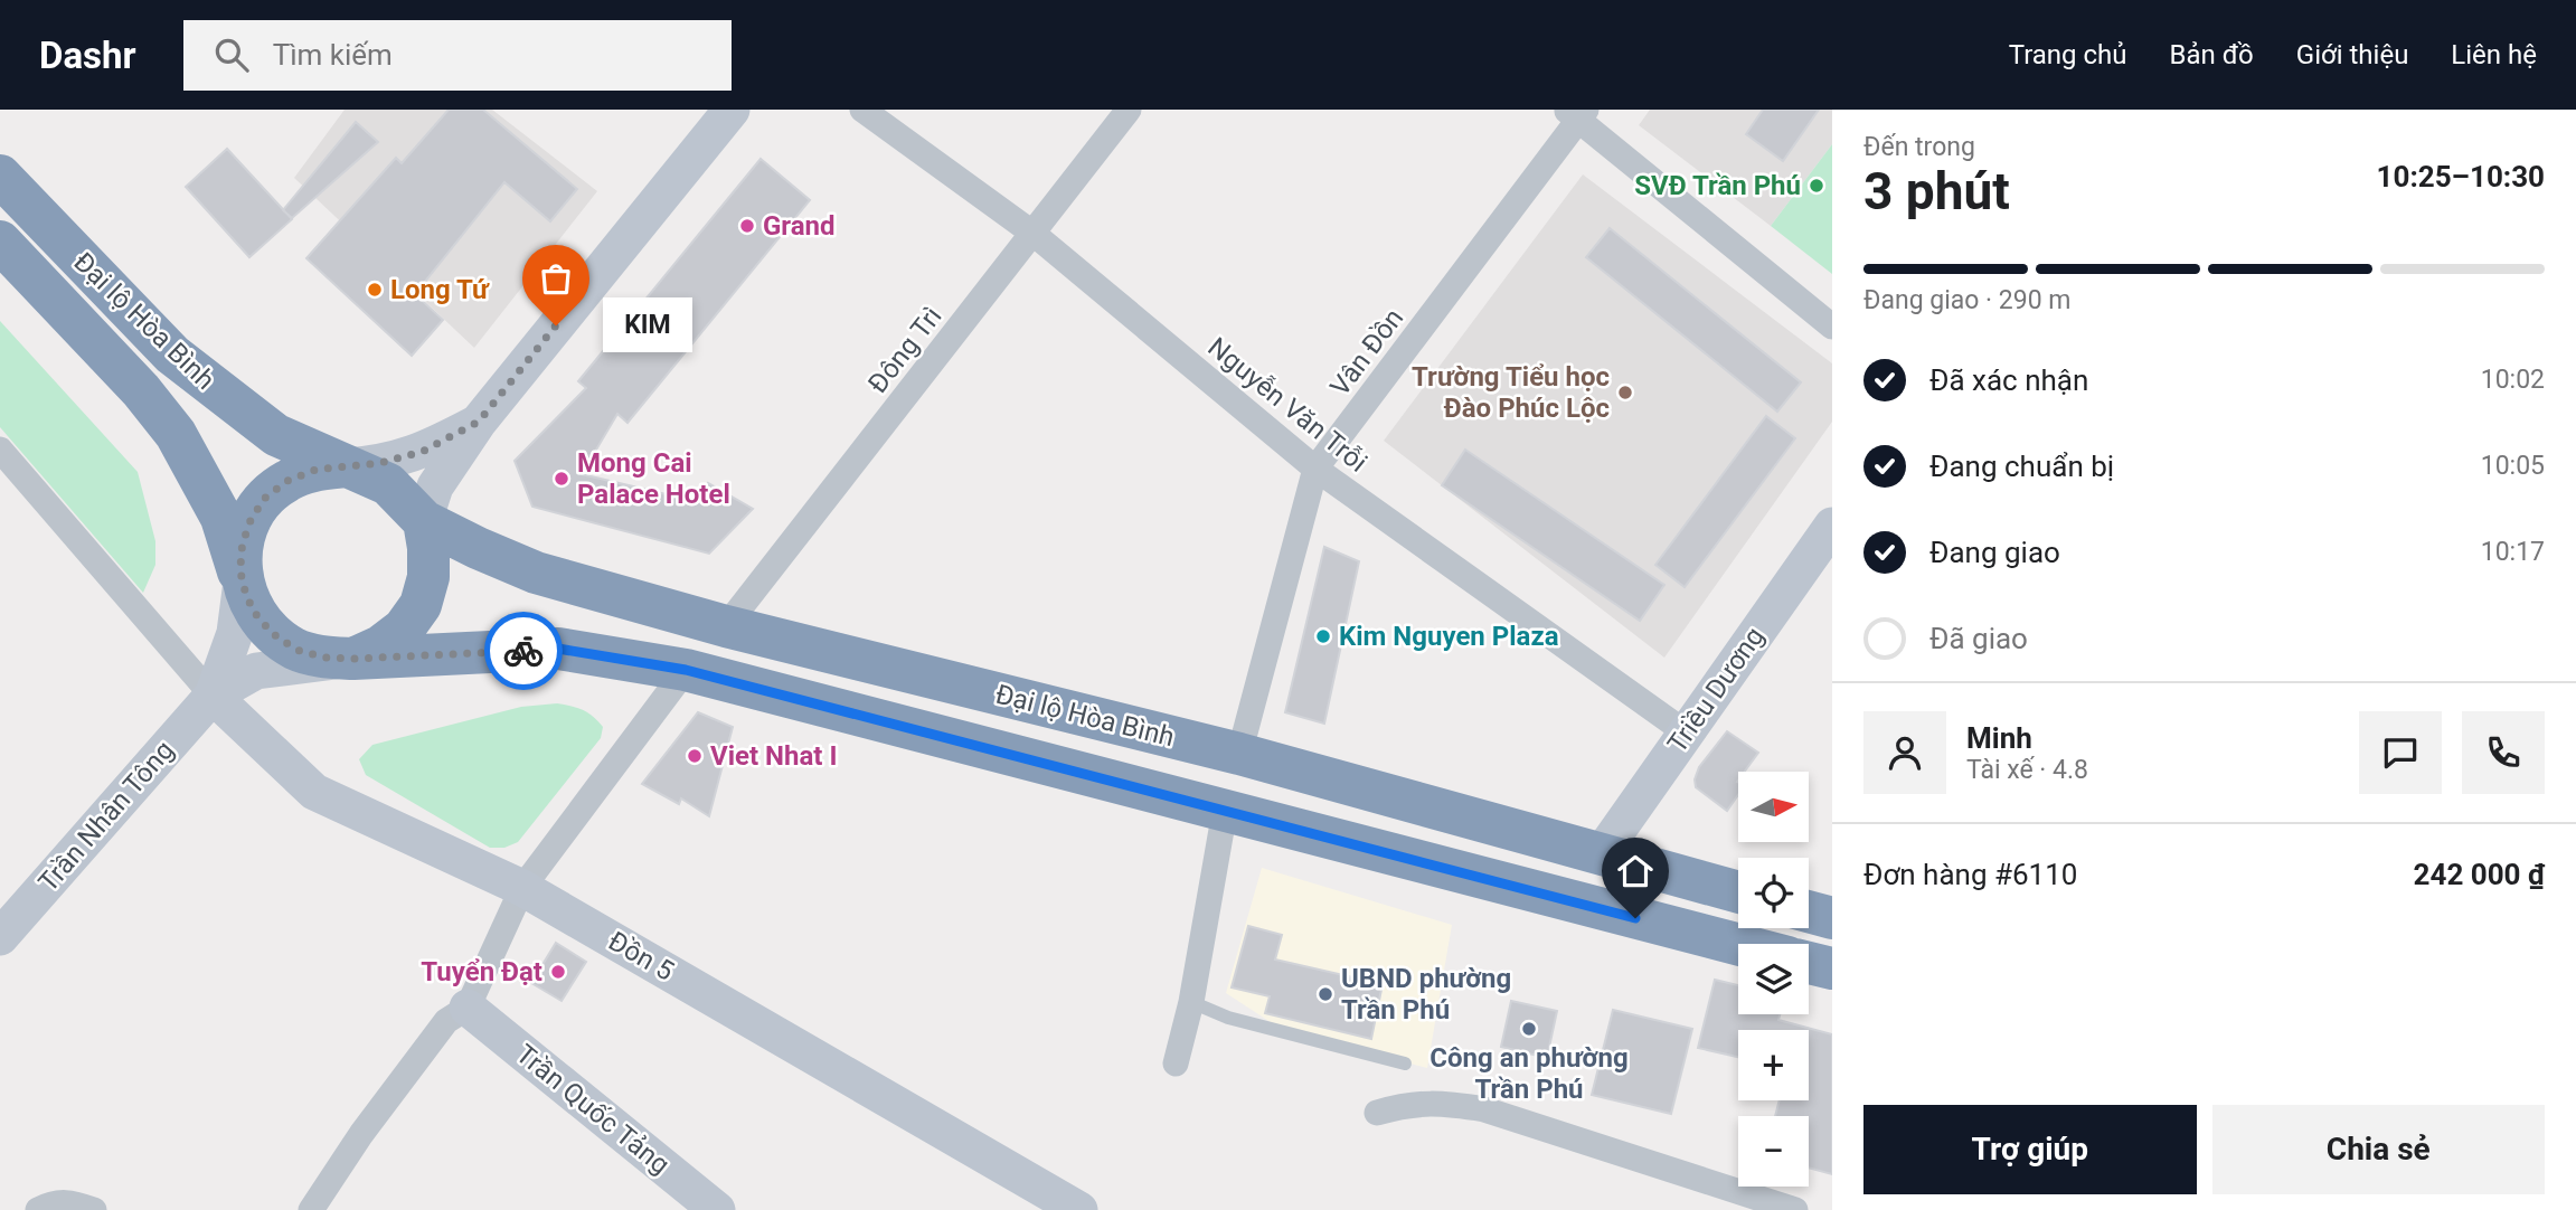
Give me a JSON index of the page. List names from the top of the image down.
{
  "streets": {
    "highway": ["Đại lộ Hòa Bình"],
    "street": [
      "Đông Trì",
      "Vân Đồn",
      "Nguyễn Văn Trỗi",
      "Triều Dương",
      "Trần Nhân Tông",
      "Đồn 5",
      "Trần Quốc Tảng"
    ]
  },
  "crossings": [
    ["Đại lộ Hòa Bình", "Đông Trì"],
    ["Đại lộ Hòa Bình", "Vân Đồn"],
    ["Đại lộ Hòa Bình", "Triều Dương"],
    ["Đông Trì", "Nguyễn Văn Trỗi"],
    ["Vân Đồn", "Nguyễn Văn Trỗi"],
    ["Nguyễn Văn Trỗi", "Triều Dương"],
    ["Trần Nhân Tông", "Đồn 5"]
  ],
  "places": [
    "SVĐ Trần Phú",
    "Grand",
    "Long Tứ",
    "KIM",
    "Trường Tiểu học Đào Phúc Lộc",
    "Mong Cai Palace Hotel",
    "Kim Nguyen Plaza",
    "Viet Nhat I",
    "Tuyển Đạt",
    "UBND phường Trần Phú",
    "Công an phường Trần Phú"
  ],
  "north": "right",
  "page": {
    "header": "Dashr",
    "search": "Tìm kiếm",
    "nav": [
      "Trang chủ",
      "Bản đồ",
      "Giới thiệu",
      "Liên hệ"
    ],
    "heading": ["3 phút", "Đến trong", "10:25–10:30"],
    "panel": [
      "Minh",
      "Tài xế · 4.8",
      "Đơn hàng #6110",
      "242 000 ₫"
    ],
    "bar": "Đang giao · 290 m",
    "bubble": "KIM",
    "list": [
      ["Đã xác nhận", "10:02"],
      ["Đang chuẩn bị", "10:05"],
      ["Đang giao", "10:17"],
      "Đã giao"
    ],
    "map_buttons": ["+", "−"],
    "buttons": ["Trợ giúp", "Chia sẻ"]
  }
}
